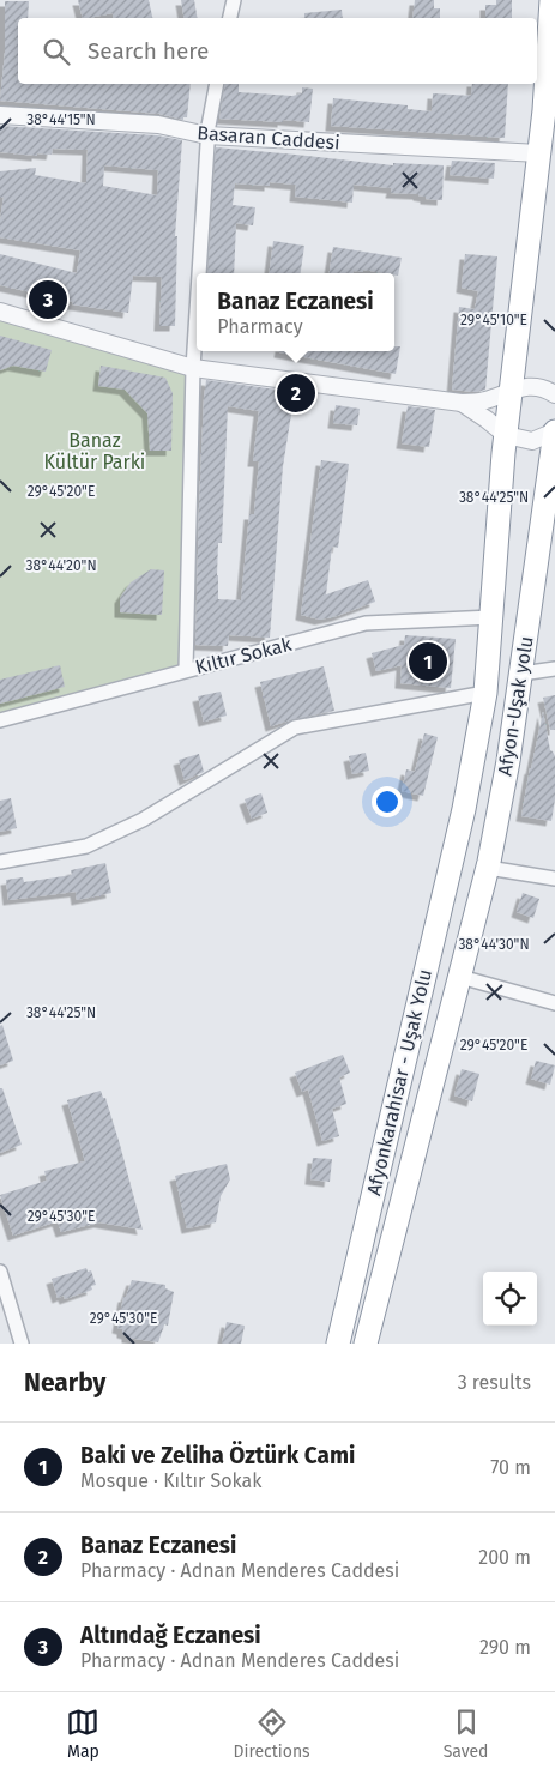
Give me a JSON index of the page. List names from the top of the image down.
{
  "streets": {
    "highway": ["Afyon-Uşak yolu", "Afyonkarahisar - Uşak Yolu"],
    "street": ["Basaran Caddesi", "Kıltır Sokak"]
  },
  "crossings": [
    ["Basaran Caddesi", "Afyonkarahisar - Uşak Yolu"],
    ["Kıltır Sokak", "Afyonkarahisar - Uşak Yolu"],
    ["Afyon-Uşak yolu", "Afyonkarahisar - Uşak Yolu"]
  ],
  "parks": ["Banaz Kültür Parki"],
  "page": {
    "search": "Search here",
    "popup": ["Banaz Eczanesi", "Pharmacy"],
    "pins": ["3", "2", "1"],
    "heading": ["Nearby", "3 results"],
    "list": [
      {
        "mark": "1",
        "name": "Baki ve Zeliha Öztürk Cami",
        "note": "Mosque · Kıltır Sokak",
        "value": "70 m"
      },
      {
        "mark": "2",
        "name": "Banaz Eczanesi",
        "note": "Pharmacy · Adnan Menderes Caddesi",
        "value": "200 m"
      },
      {
        "mark": "3",
        "name": "Altındağ Eczanesi",
        "note": "Pharmacy · Adnan Menderes Caddesi",
        "value": "290 m"
      }
    ],
    "nav": ["Map", "Directions", "Saved"]
  },
  "coordinates": [
    "38°44'15\"N",
    "29°45'10\"E",
    "29°45'20\"E",
    "38°44'25\"N",
    "38°44'20\"N",
    "38°44'30\"N",
    "29°45'30\"E"
  ]
}
